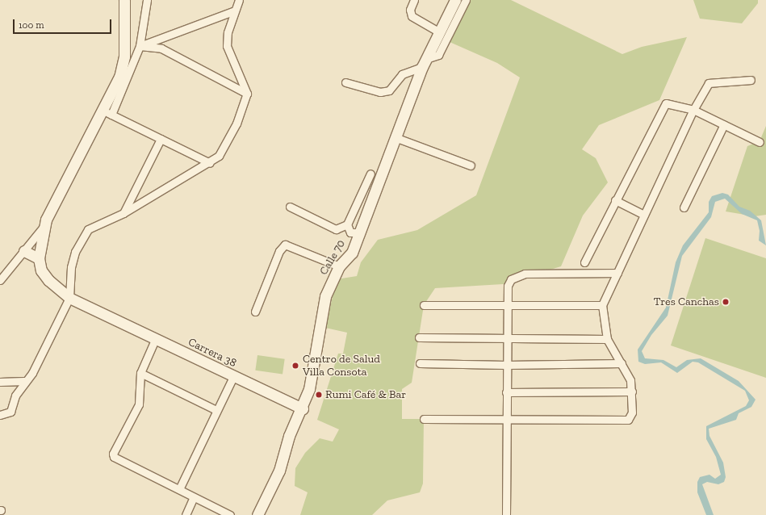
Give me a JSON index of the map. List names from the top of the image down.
{
  "streets": {
    "street": ["Calle 70", "Carrera 38"]
  },
  "crossings": [
    ["Calle 70", "Carrera 38"]
  ],
  "places": ["Tres Canchas", "Centro de Salud Villa Consota", "Rumi Café & Bar"],
  "scale_bar": "100 m"
}
